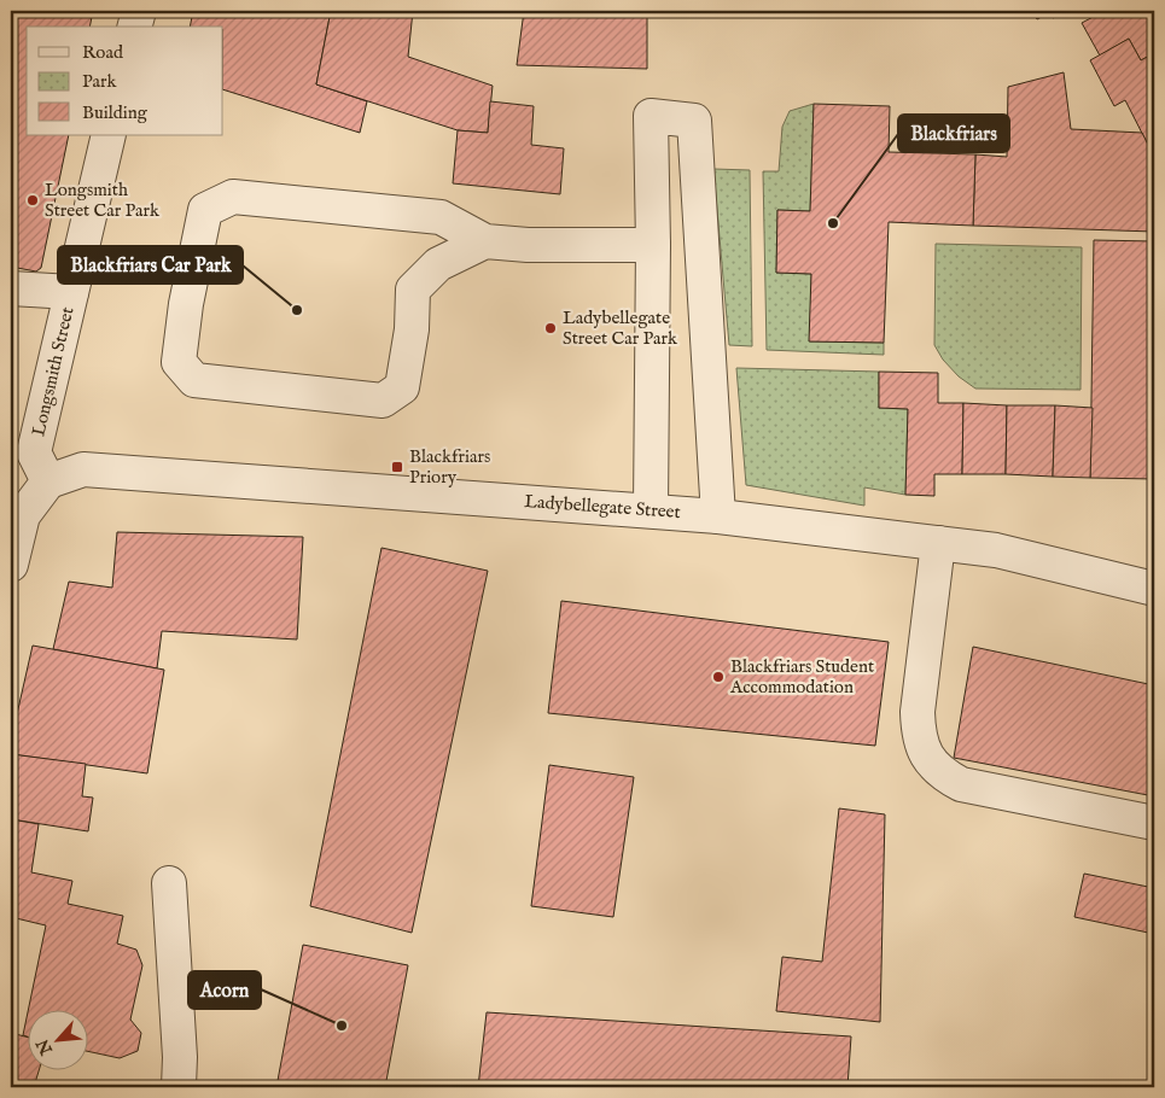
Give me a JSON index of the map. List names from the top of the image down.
{
  "streets": {
    "street": ["Longsmith Street", "Ladybellegate Street"]
  },
  "crossings": [
    ["Longsmith Street", "Ladybellegate Street"]
  ],
  "places": {
    "other": [
      "Longsmith Street Car Park",
      "Blackfriars",
      "Blackfriars Car Park",
      "Ladybellegate Street Car Park",
      "Blackfriars Student Accommodation",
      "Acorn"
    ],
    "transit": ["Blackfriars Priory"]
  },
  "legend": ["Road", "Park", "Building"],
  "north": "bottom left"
}
